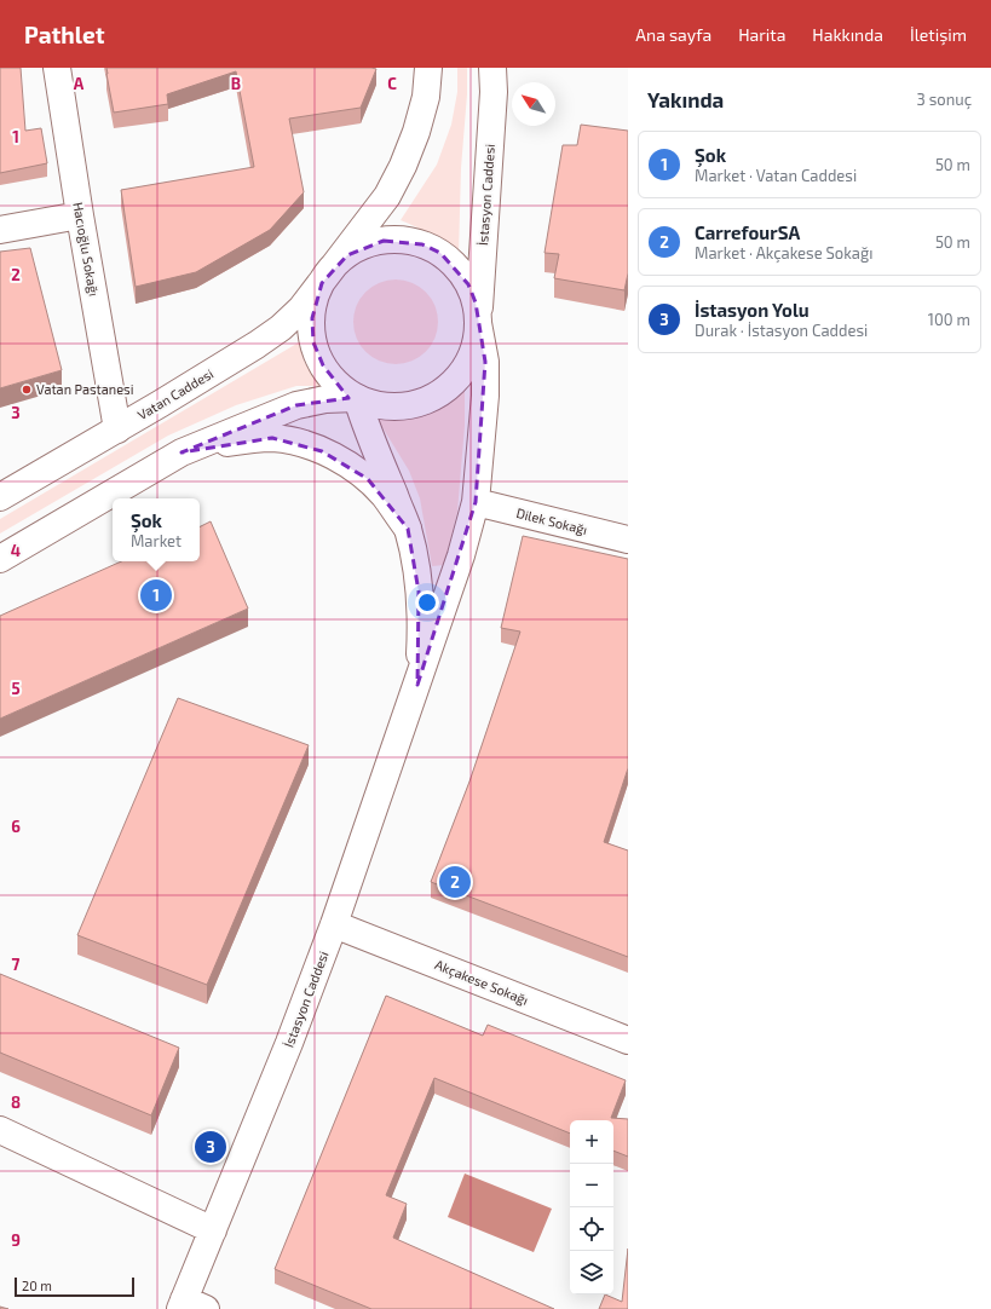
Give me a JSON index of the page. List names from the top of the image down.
{
  "streets": {
    "street": [
      "İstasyon Caddesi",
      "Hacıoğlu Sokağı",
      "Vatan Caddesi",
      "Dilek Sokağı",
      "Akçakese Sokağı"
    ]
  },
  "crossings": [
    ["İstasyon Caddesi", "Vatan Caddesi"],
    ["İstasyon Caddesi", "Akçakese Sokağı"],
    ["Hacıoğlu Sokağı", "Vatan Caddesi"]
  ],
  "places": ["Vatan Pastanesi"],
  "scale_bar": "20 m",
  "north": "top left",
  "page": {
    "header": "Pathlet",
    "nav": [
      "Ana sayfa",
      "Harita",
      "Hakkında",
      "İletişim"
    ],
    "heading": ["Yakında", "3 sonuç"],
    "list": [
      {
        "mark": "1",
        "name": "Şok",
        "note": "Market · Vatan Caddesi",
        "value": "50 m"
      },
      {
        "mark": "2",
        "name": "CarrefourSA",
        "note": "Market · Akçakese Sokağı",
        "value": "50 m"
      },
      {
        "mark": "3",
        "name": "İstasyon Yolu",
        "note": "Durak · İstasyon Caddesi",
        "value": "100 m"
      }
    ],
    "popup": ["Şok", "Market"],
    "pins": ["1", "2", "3"],
    "map_buttons": ["+", "−"],
    "scale": "20 m"
  },
  "grid": {
    "columns": ["A", "B", "C"],
    "rows": [
      "1",
      "2",
      "3",
      "4",
      "5",
      "6",
      "7",
      "8",
      "9"
    ]
  }
}
